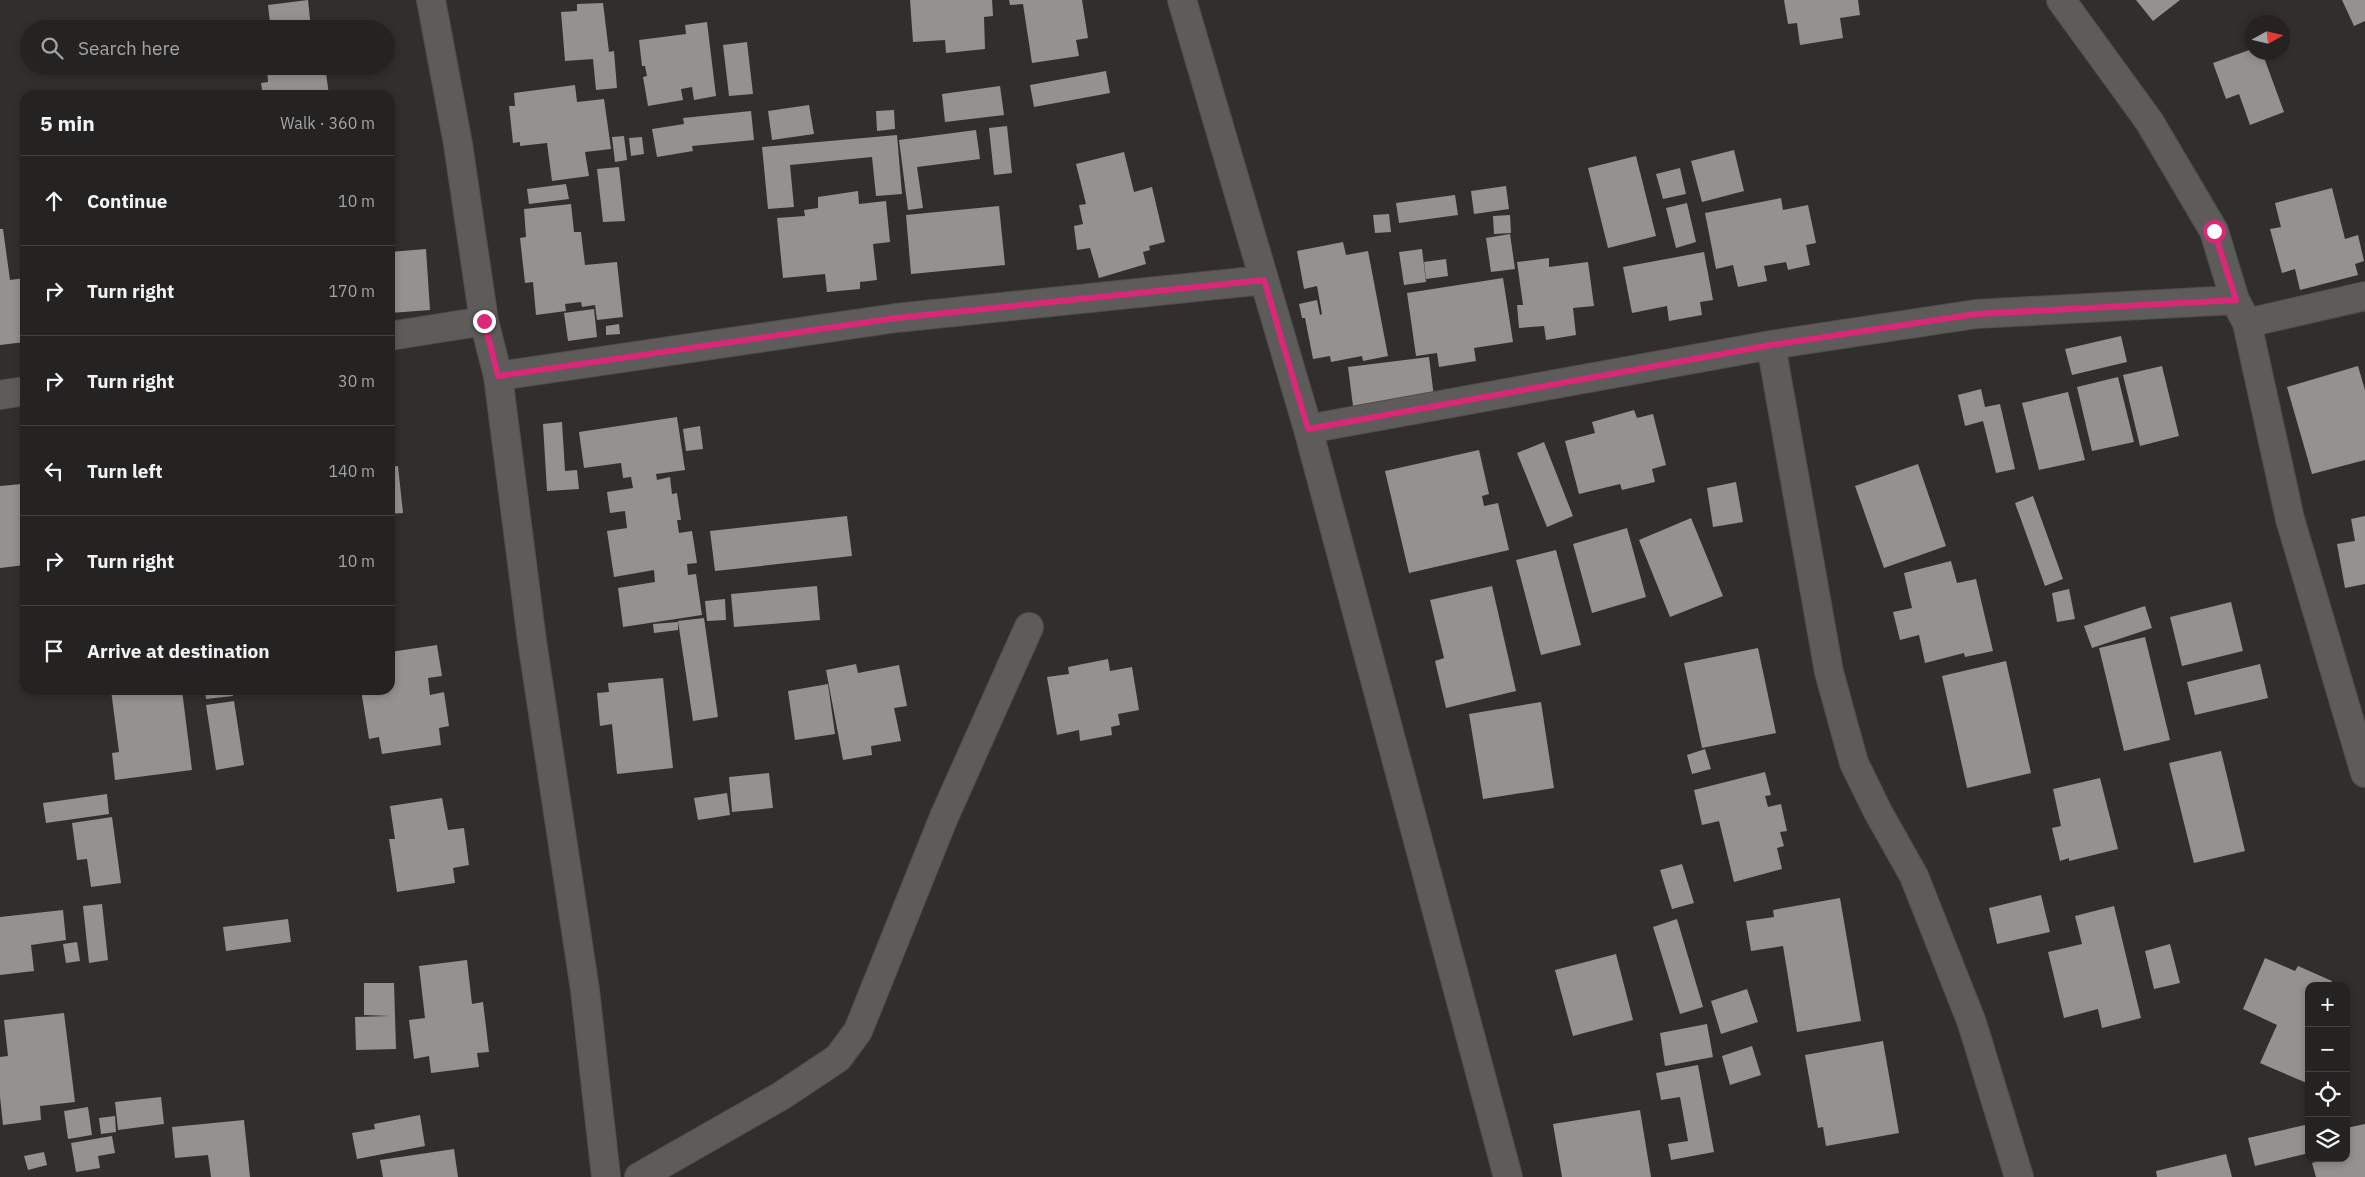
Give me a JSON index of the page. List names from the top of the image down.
{
  "north": "right",
  "page": {
    "search": "Search here",
    "heading": ["5 min", "Walk · 360 m"],
    "list": [
      ["Continue", "10 m"],
      ["Turn right", "170 m"],
      ["Turn right", "30 m"],
      ["Turn left", "140 m"],
      ["Turn right", "10 m"],
      "Arrive at destination"
    ],
    "map_buttons": ["+", "−"]
  }
}
